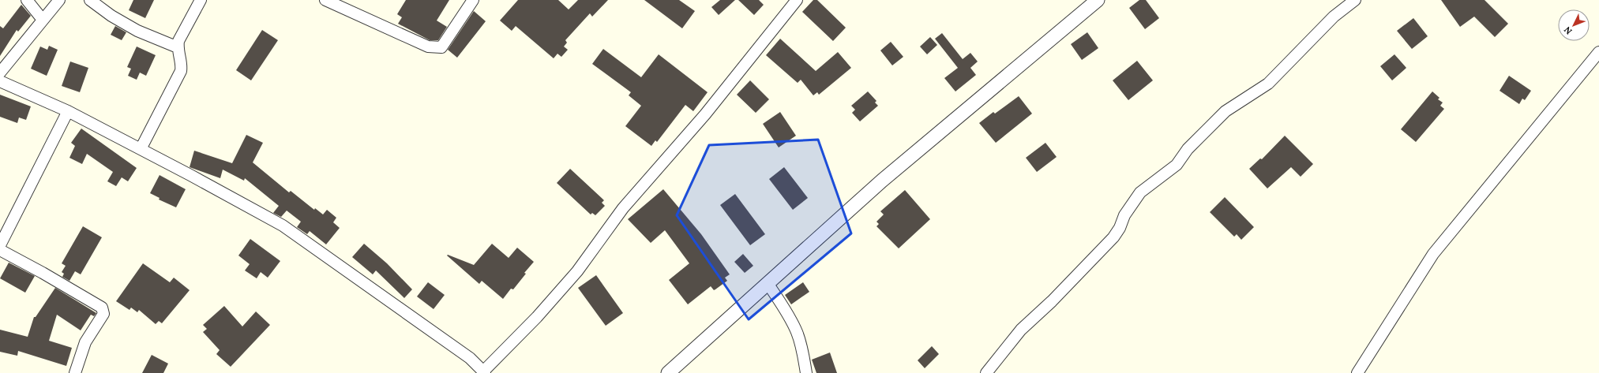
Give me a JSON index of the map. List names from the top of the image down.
{
  "north": "bottom left"
}
